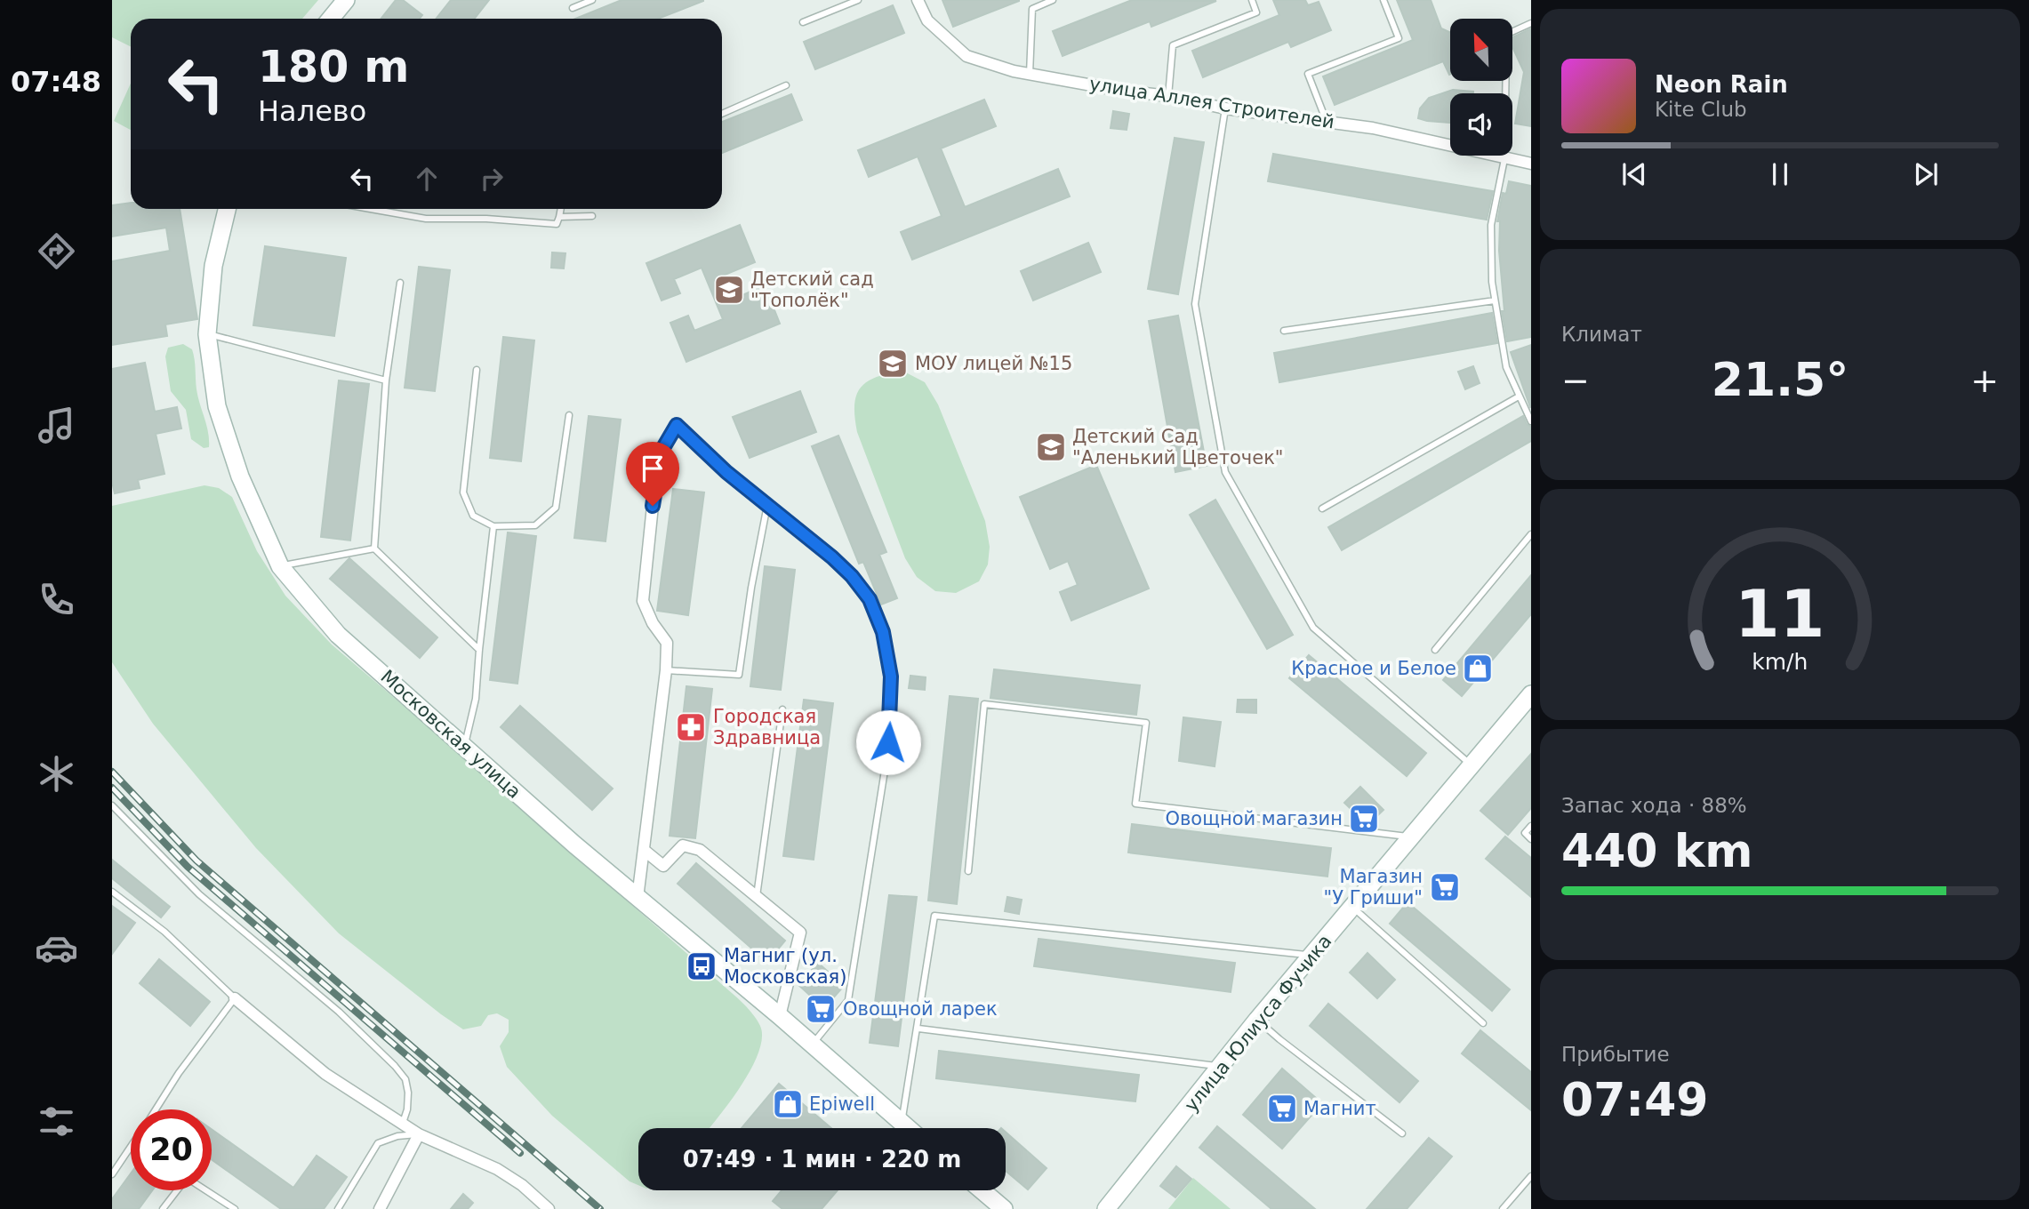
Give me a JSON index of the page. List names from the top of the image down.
{
  "streets": {
    "street": ["улица Аллея Строителей", "Московская улица", "улица Юлиуса Фучика"]
  },
  "places": {
    "school or university": ["Детский сад \"Тополёк\"", "МОУ лицей №15", "Детский Сад \"Аленький Цветочек\""],
    "shop": ["Красное и Белое", "Epiwell"],
    "pharmacy": ["Городская Здравница"],
    "supermarket": [
      "Овощной магазин",
      "Магазин \"У Гриши\"",
      "Овощной ларек",
      "Магнит"
    ],
    "bus stop": ["Магниг (ул. Московская)"]
  },
  "north": "top left",
  "page": {
    "tabs": "07:48",
    "turn": ["180 m", "Налево"],
    "song": ["Neon Rain", "Kite Club"],
    "tile": [
      "Климат",
      ["Запас хода · 88%", "440 km"],
      ["Прибытие", "07:49"]
    ],
    "heat": ["−", "21.5°", "+"],
    "limit": "20",
    "trip": "07:49 · 1 мин · 220 m",
    "gauge": ["11", "km/h"]
  }
}
